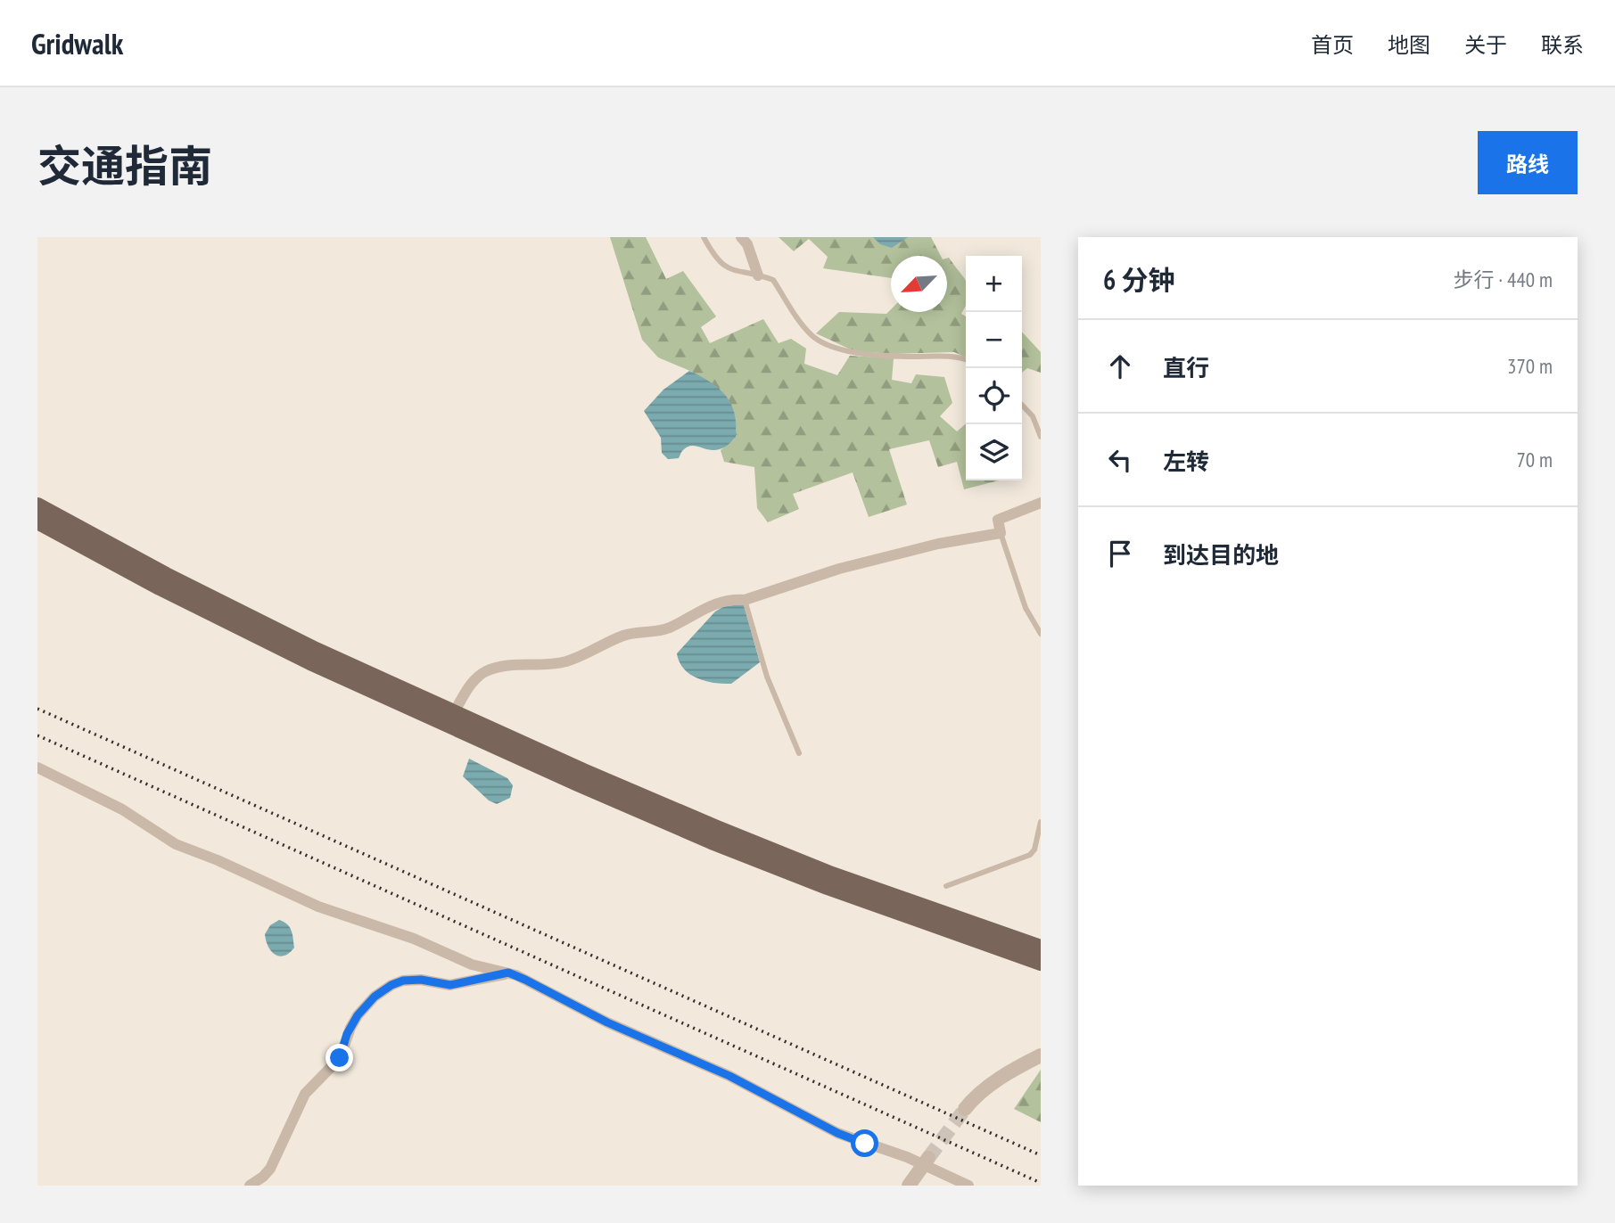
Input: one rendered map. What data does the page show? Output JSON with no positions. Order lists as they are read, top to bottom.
{
  "north": "bottom left",
  "page": {
    "header": "Gridwalk",
    "nav": [
      "首页",
      "地图",
      "关于",
      "联系"
    ],
    "title": "交通指南",
    "buttons": "路线",
    "heading": ["6 分钟", "步行 · 440 m"],
    "map_buttons": ["+", "−"],
    "list": [
      ["直行", "370 m"],
      ["左转", "70 m"],
      "到达目的地"
    ]
  }
}
